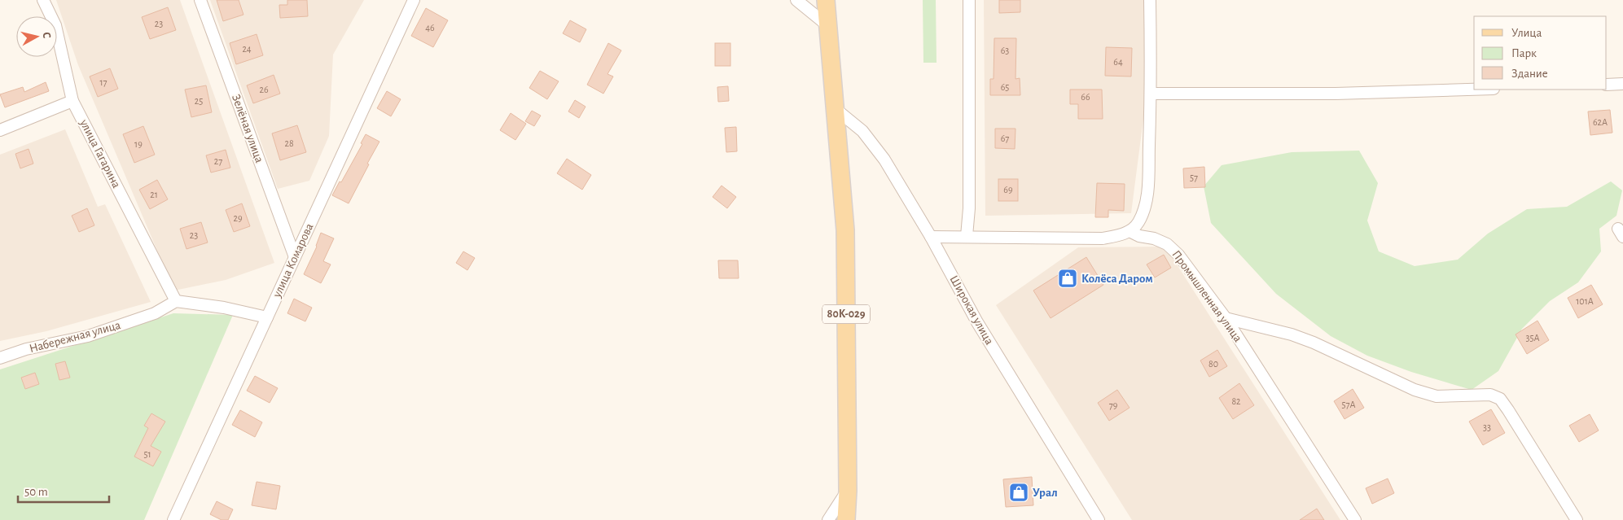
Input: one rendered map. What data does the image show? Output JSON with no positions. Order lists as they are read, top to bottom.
{
  "streets": {
    "main road": ["80К-029"],
    "street": [
      "Зелёная улица",
      "улица Гагарина",
      "улица Комарова",
      "Промышленная улица",
      "Широкая улица",
      "Набережная улица"
    ]
  },
  "crossings": [
    ["Зелёная улица", "улица Комарова"],
    ["улица Гагарина", "Набережная улица"],
    ["Широкая улица", "80К-029"]
  ],
  "places": {
    "shop": ["Колёса Даром", "Урал"]
  },
  "house_numbers": [
    "23",
    "46",
    "24",
    "63",
    "64",
    "17",
    "65",
    "26",
    "66",
    "25",
    "62А",
    "67",
    "28",
    "19",
    "27",
    "57",
    "69",
    "21",
    "29",
    "23",
    "101А",
    "35А",
    "80",
    "82",
    "57А",
    "79",
    "33",
    "51"
  ],
  "legend": ["Улица", "Парк", "Здание"],
  "scale_bar": "50 m",
  "north": "right"
}
